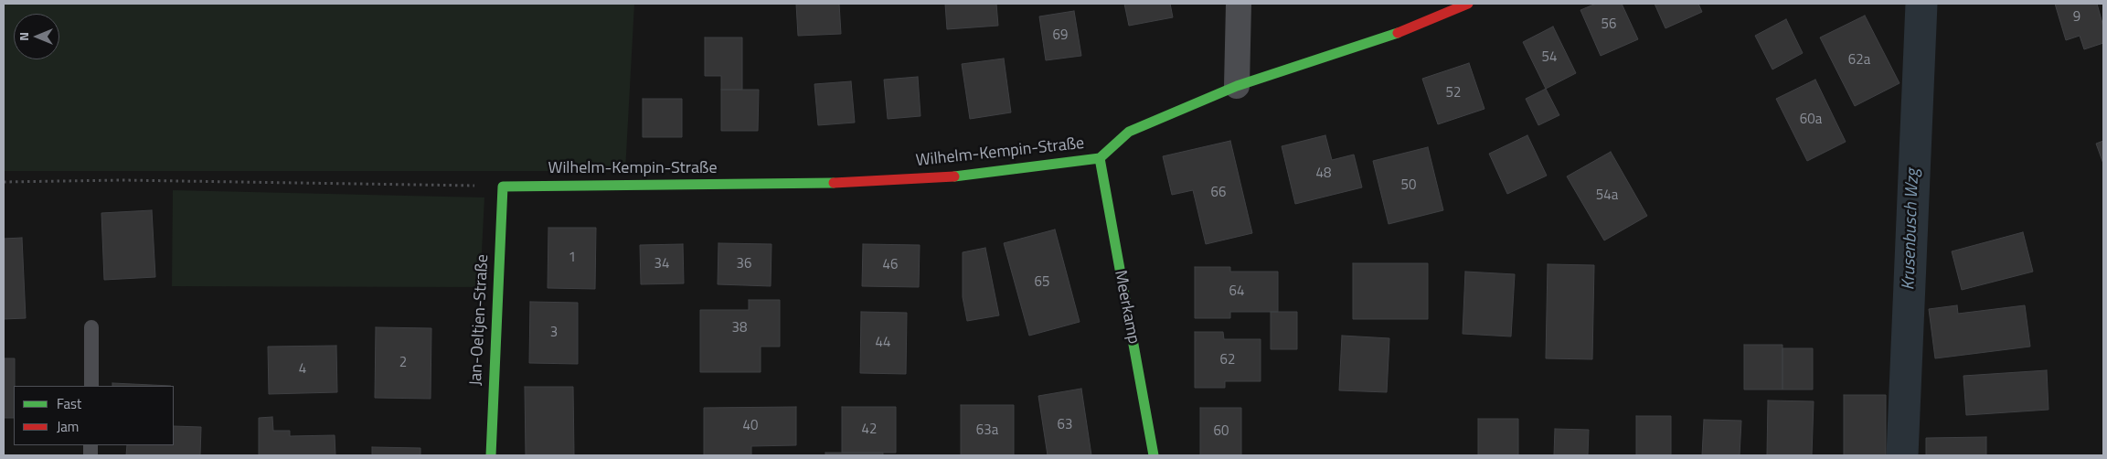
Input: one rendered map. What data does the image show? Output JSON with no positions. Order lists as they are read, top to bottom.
{
  "streets": {
    "street": ["Wilhelm-Kempin-Straße", "Meerkamp", "Jan-Oeltjen-Straße"]
  },
  "crossings": [
    ["Wilhelm-Kempin-Straße", "Meerkamp"],
    ["Wilhelm-Kempin-Straße", "Jan-Oeltjen-Straße"]
  ],
  "water": ["Krusenbusch Wzg"],
  "house_numbers": [
    "9",
    "56",
    "69",
    "54",
    "62a",
    "52",
    "60a",
    "48",
    "50",
    "66",
    "54a",
    "1",
    "34",
    "36",
    "46",
    "65",
    "64",
    "38",
    "3",
    "44",
    "62",
    "2",
    "4",
    "63",
    "40",
    "42",
    "63a",
    "60"
  ],
  "legend": ["Fast", "Jam"],
  "north": "left"
}
